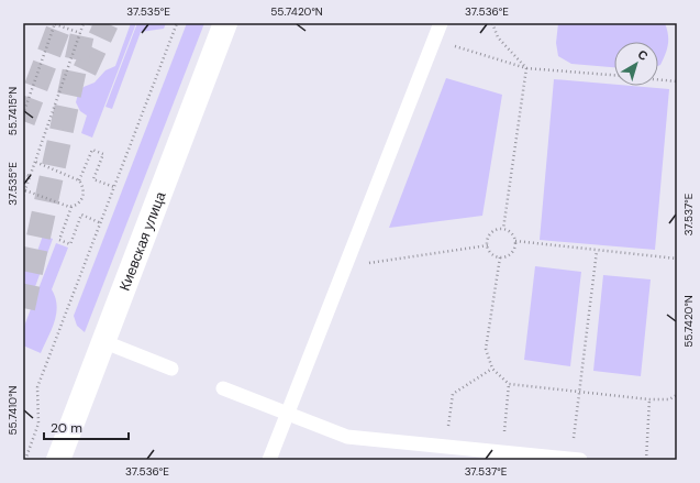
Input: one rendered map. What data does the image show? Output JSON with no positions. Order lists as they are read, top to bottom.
{
  "streets": {
    "street": ["Киевская улица"]
  },
  "scale_bar": "20 m",
  "north": "top right",
  "coordinates": [
    "37.535°E",
    "55.7420°N",
    "37.536°E",
    "55.7415°N",
    "37.537°E",
    "55.7410°N"
  ]
}
